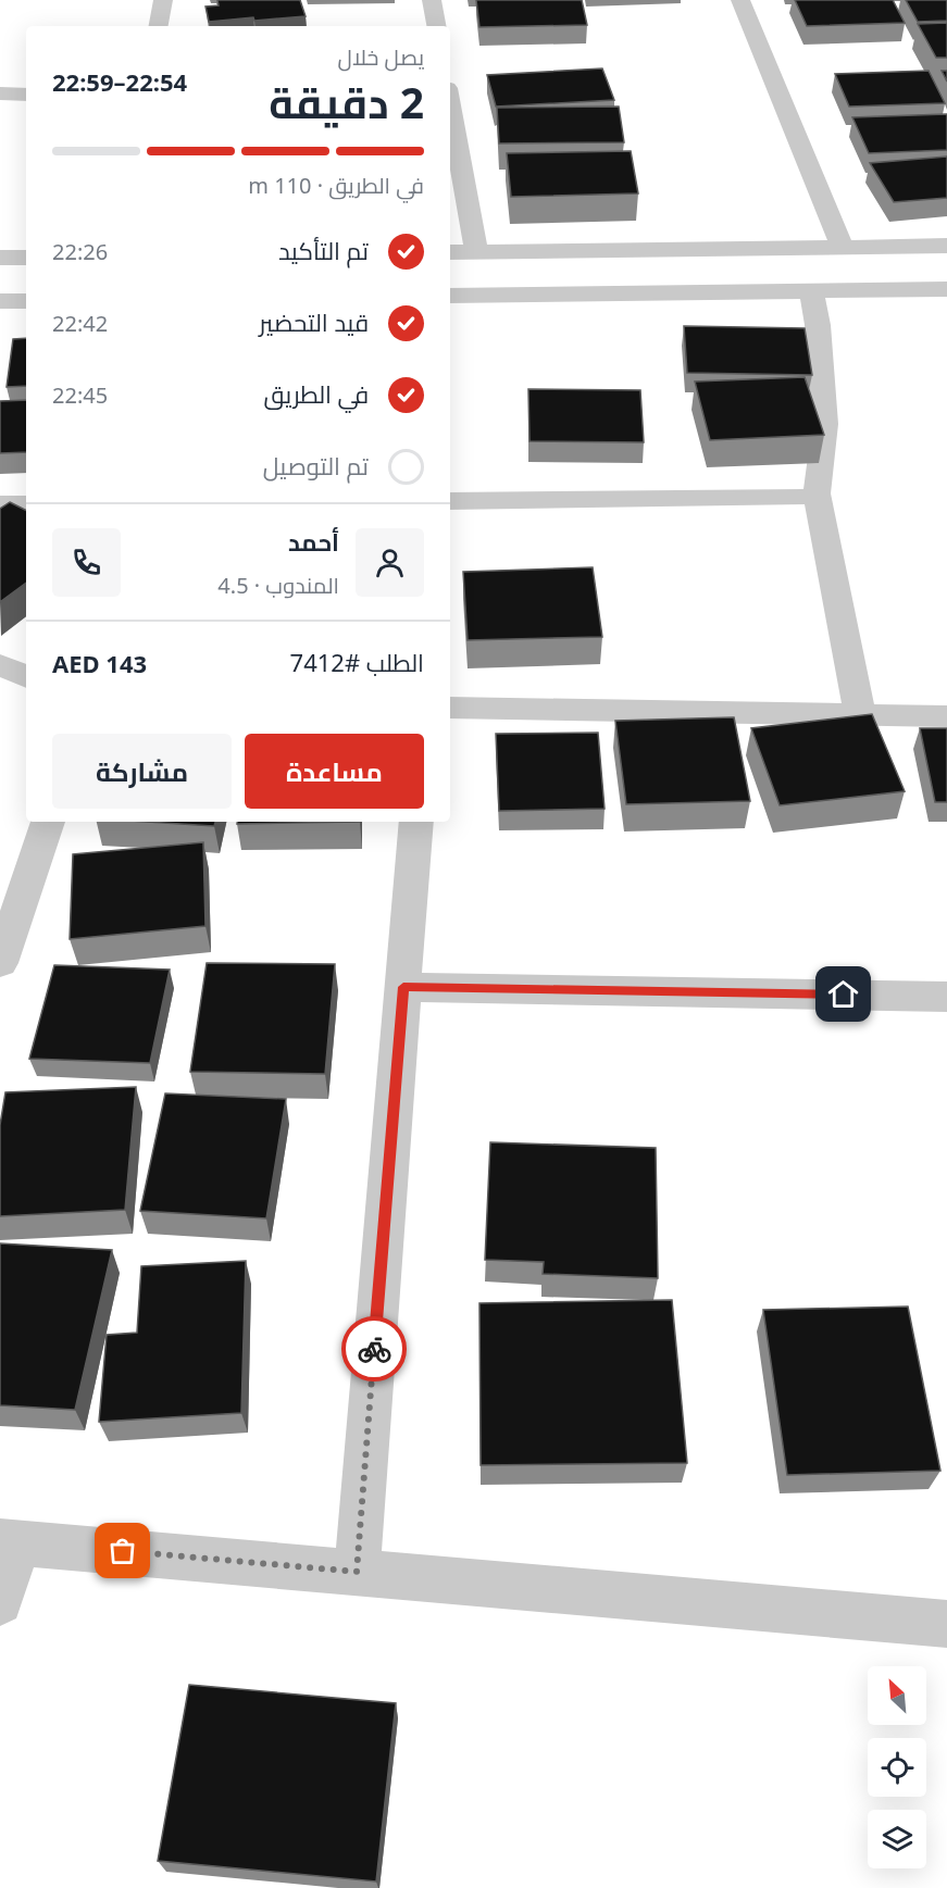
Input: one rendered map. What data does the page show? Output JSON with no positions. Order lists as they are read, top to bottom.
{
  "north": "top left",
  "page": {
    "heading": ["2 دقيقة", "يصل خلال", "22:54–22:59"],
    "panel": [
      "أحمد",
      "المندوب · 4.5",
      "الطلب #7412",
      "AED 143"
    ],
    "bar": "في الطريق · 110 m",
    "list": [
      ["تم التأكيد", "22:26"],
      ["قيد التحضير", "22:42"],
      ["في الطريق", "22:45"],
      "تم التوصيل"
    ],
    "buttons": ["مساعدة", "مشاركة"]
  }
}
